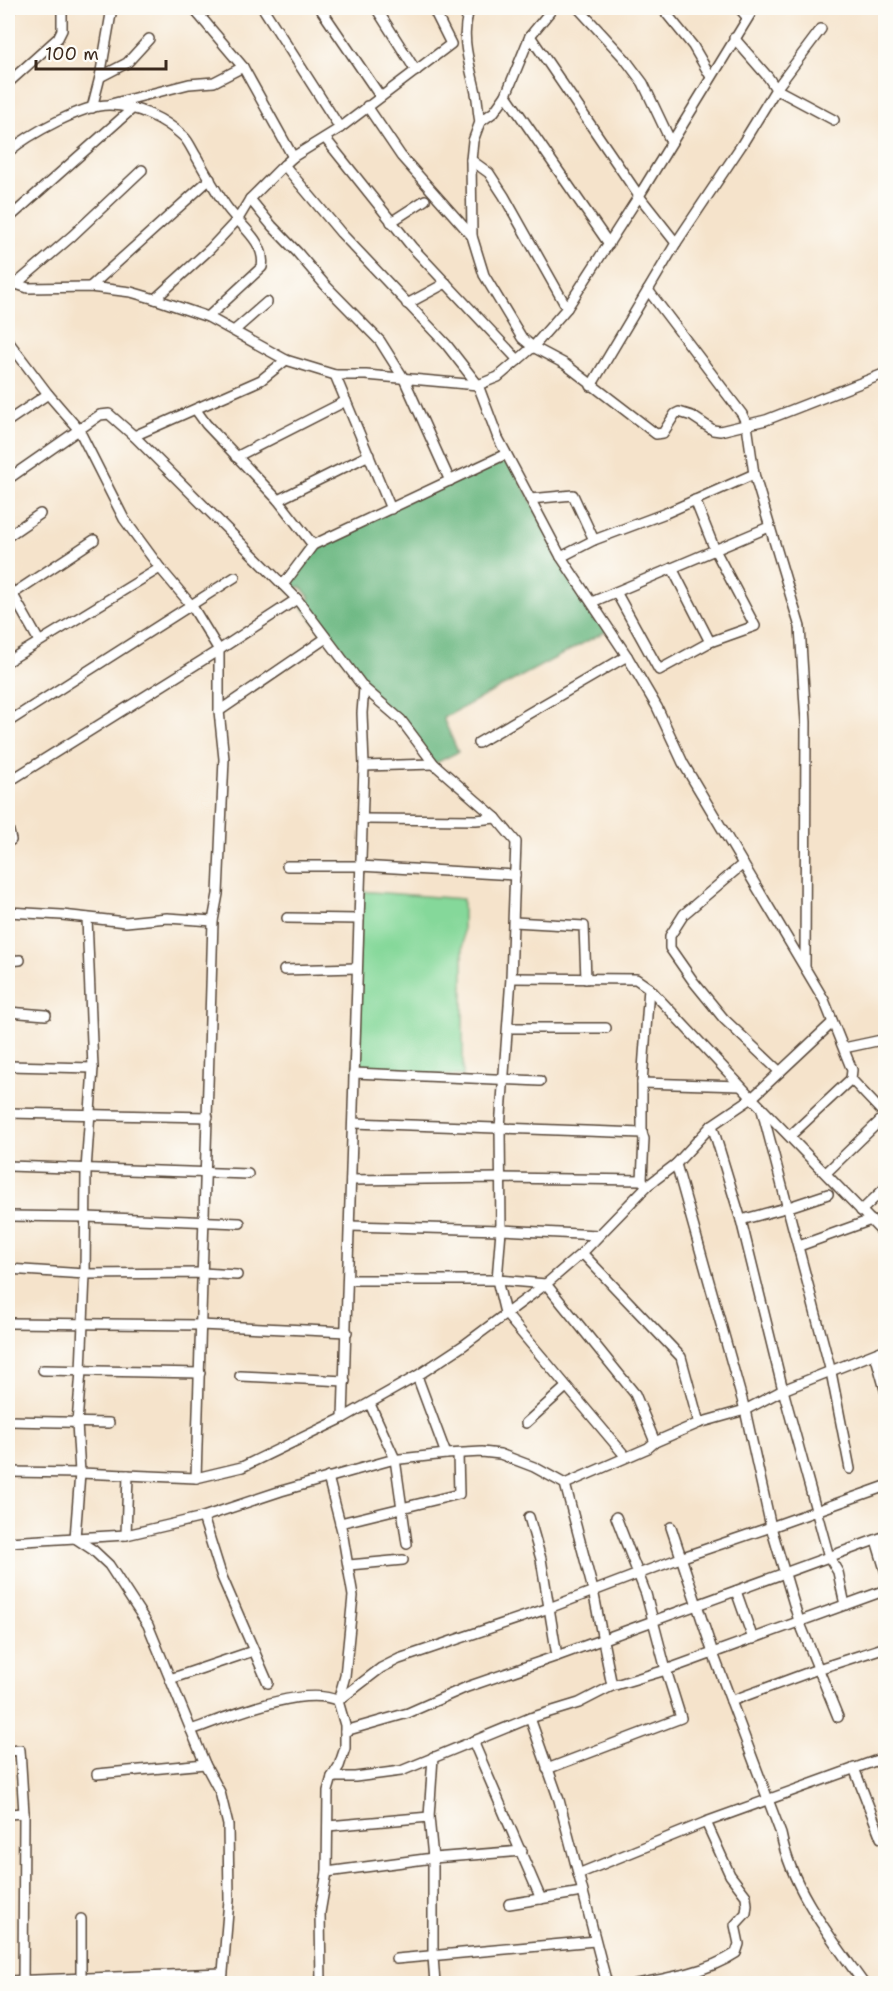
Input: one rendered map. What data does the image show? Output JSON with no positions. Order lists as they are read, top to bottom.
{
  "scale_bar": "100 m"
}
